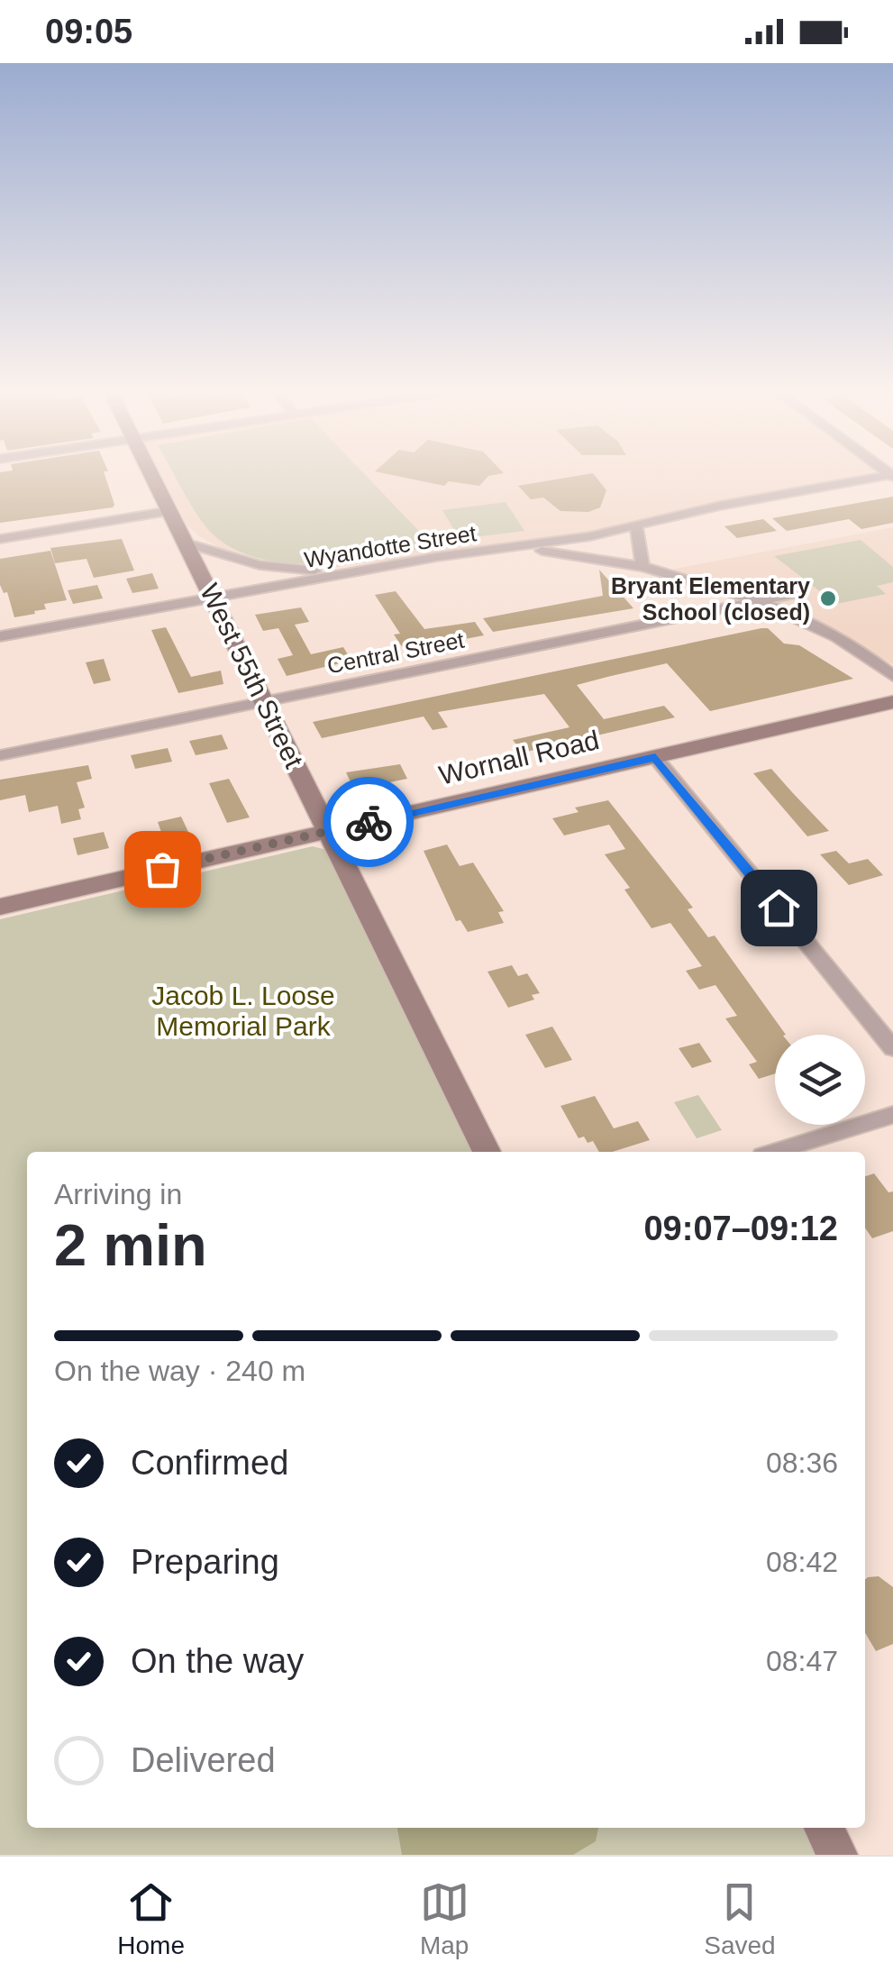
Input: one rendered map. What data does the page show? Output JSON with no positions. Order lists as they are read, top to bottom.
{
  "streets": {
    "main road": ["West 55th Street", "Wornall Road"],
    "street": ["Wyandotte Street", "Central Street"]
  },
  "crossings": [
    ["Wyandotte Street", "West 55th Street"],
    ["Central Street", "West 55th Street"],
    ["West 55th Street", "Wornall Road"]
  ],
  "parks": ["Jacob L. Loose Memorial Park"],
  "places": ["Bryant Elementary School (closed)"],
  "page": {
    "status": "09:05",
    "heading": ["2 min", "Arriving in", "09:07–09:12"],
    "bar": "On the way · 240 m",
    "list": [
      ["Confirmed", "08:36"],
      ["Preparing", "08:42"],
      ["On the way", "08:47"],
      "Delivered"
    ],
    "tabs": ["Home", "Map", "Saved"]
  }
}
